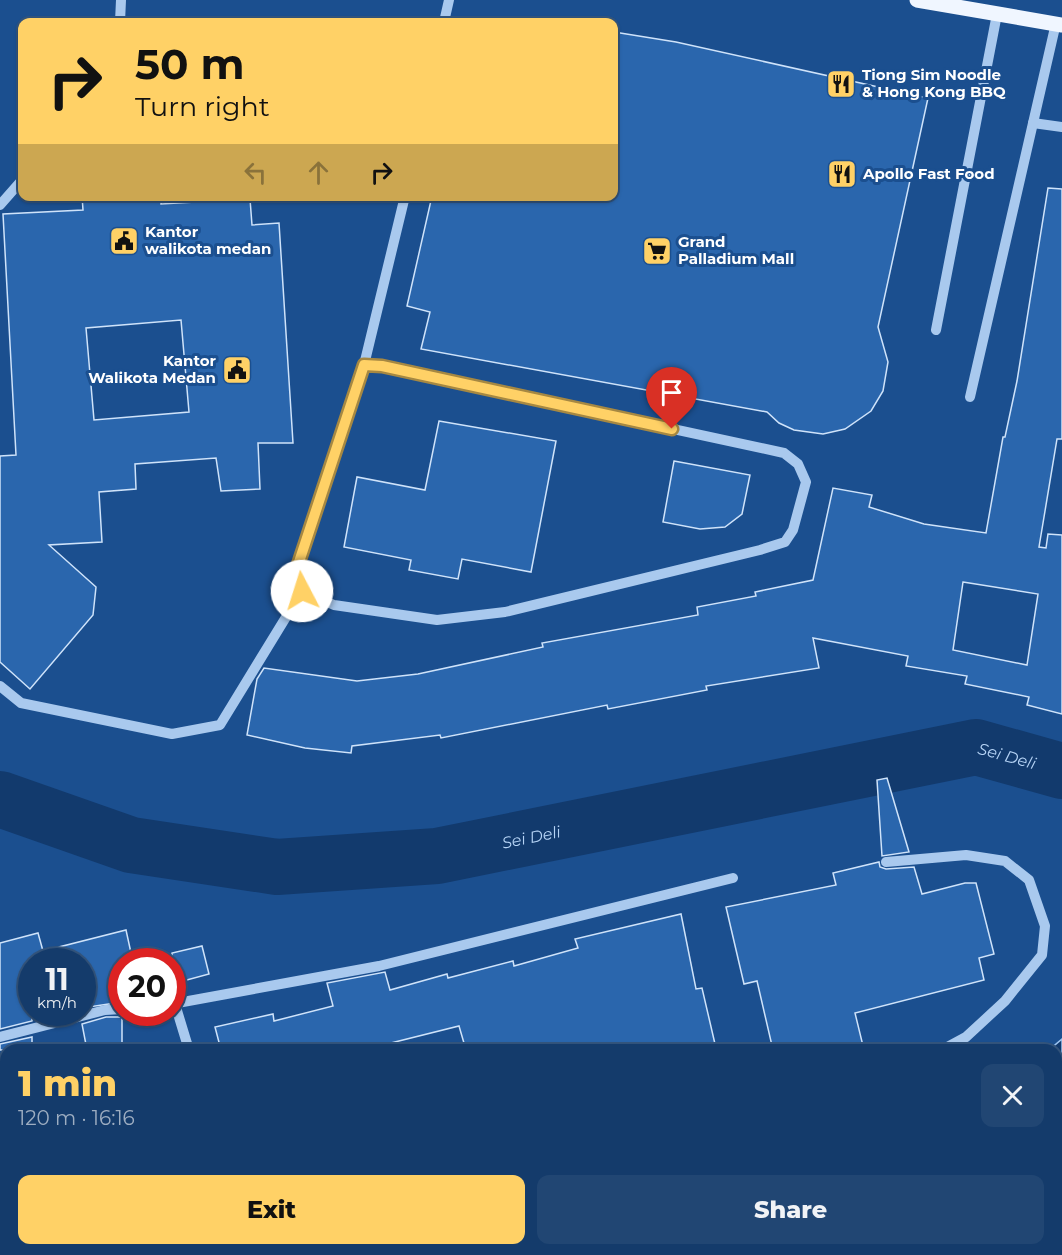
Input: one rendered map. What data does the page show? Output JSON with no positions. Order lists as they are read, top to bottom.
{
  "water": ["Sei Deli"],
  "places": {
    "restaurant": ["Tiong Sim Noodle & Hong Kong BBQ", "Apollo Fast Food"],
    "public building": ["Kantor walikota medan", "Kantor Walikota Medan"],
    "supermarket": ["Grand Palladium Mall"]
  },
  "page": {
    "turn": ["50 m", "Turn right"],
    "speed": "11 km/h",
    "limit": "20",
    "heading": ["1 min", "120 m · 16:16"],
    "buttons": ["Exit", "Share"]
  }
}
